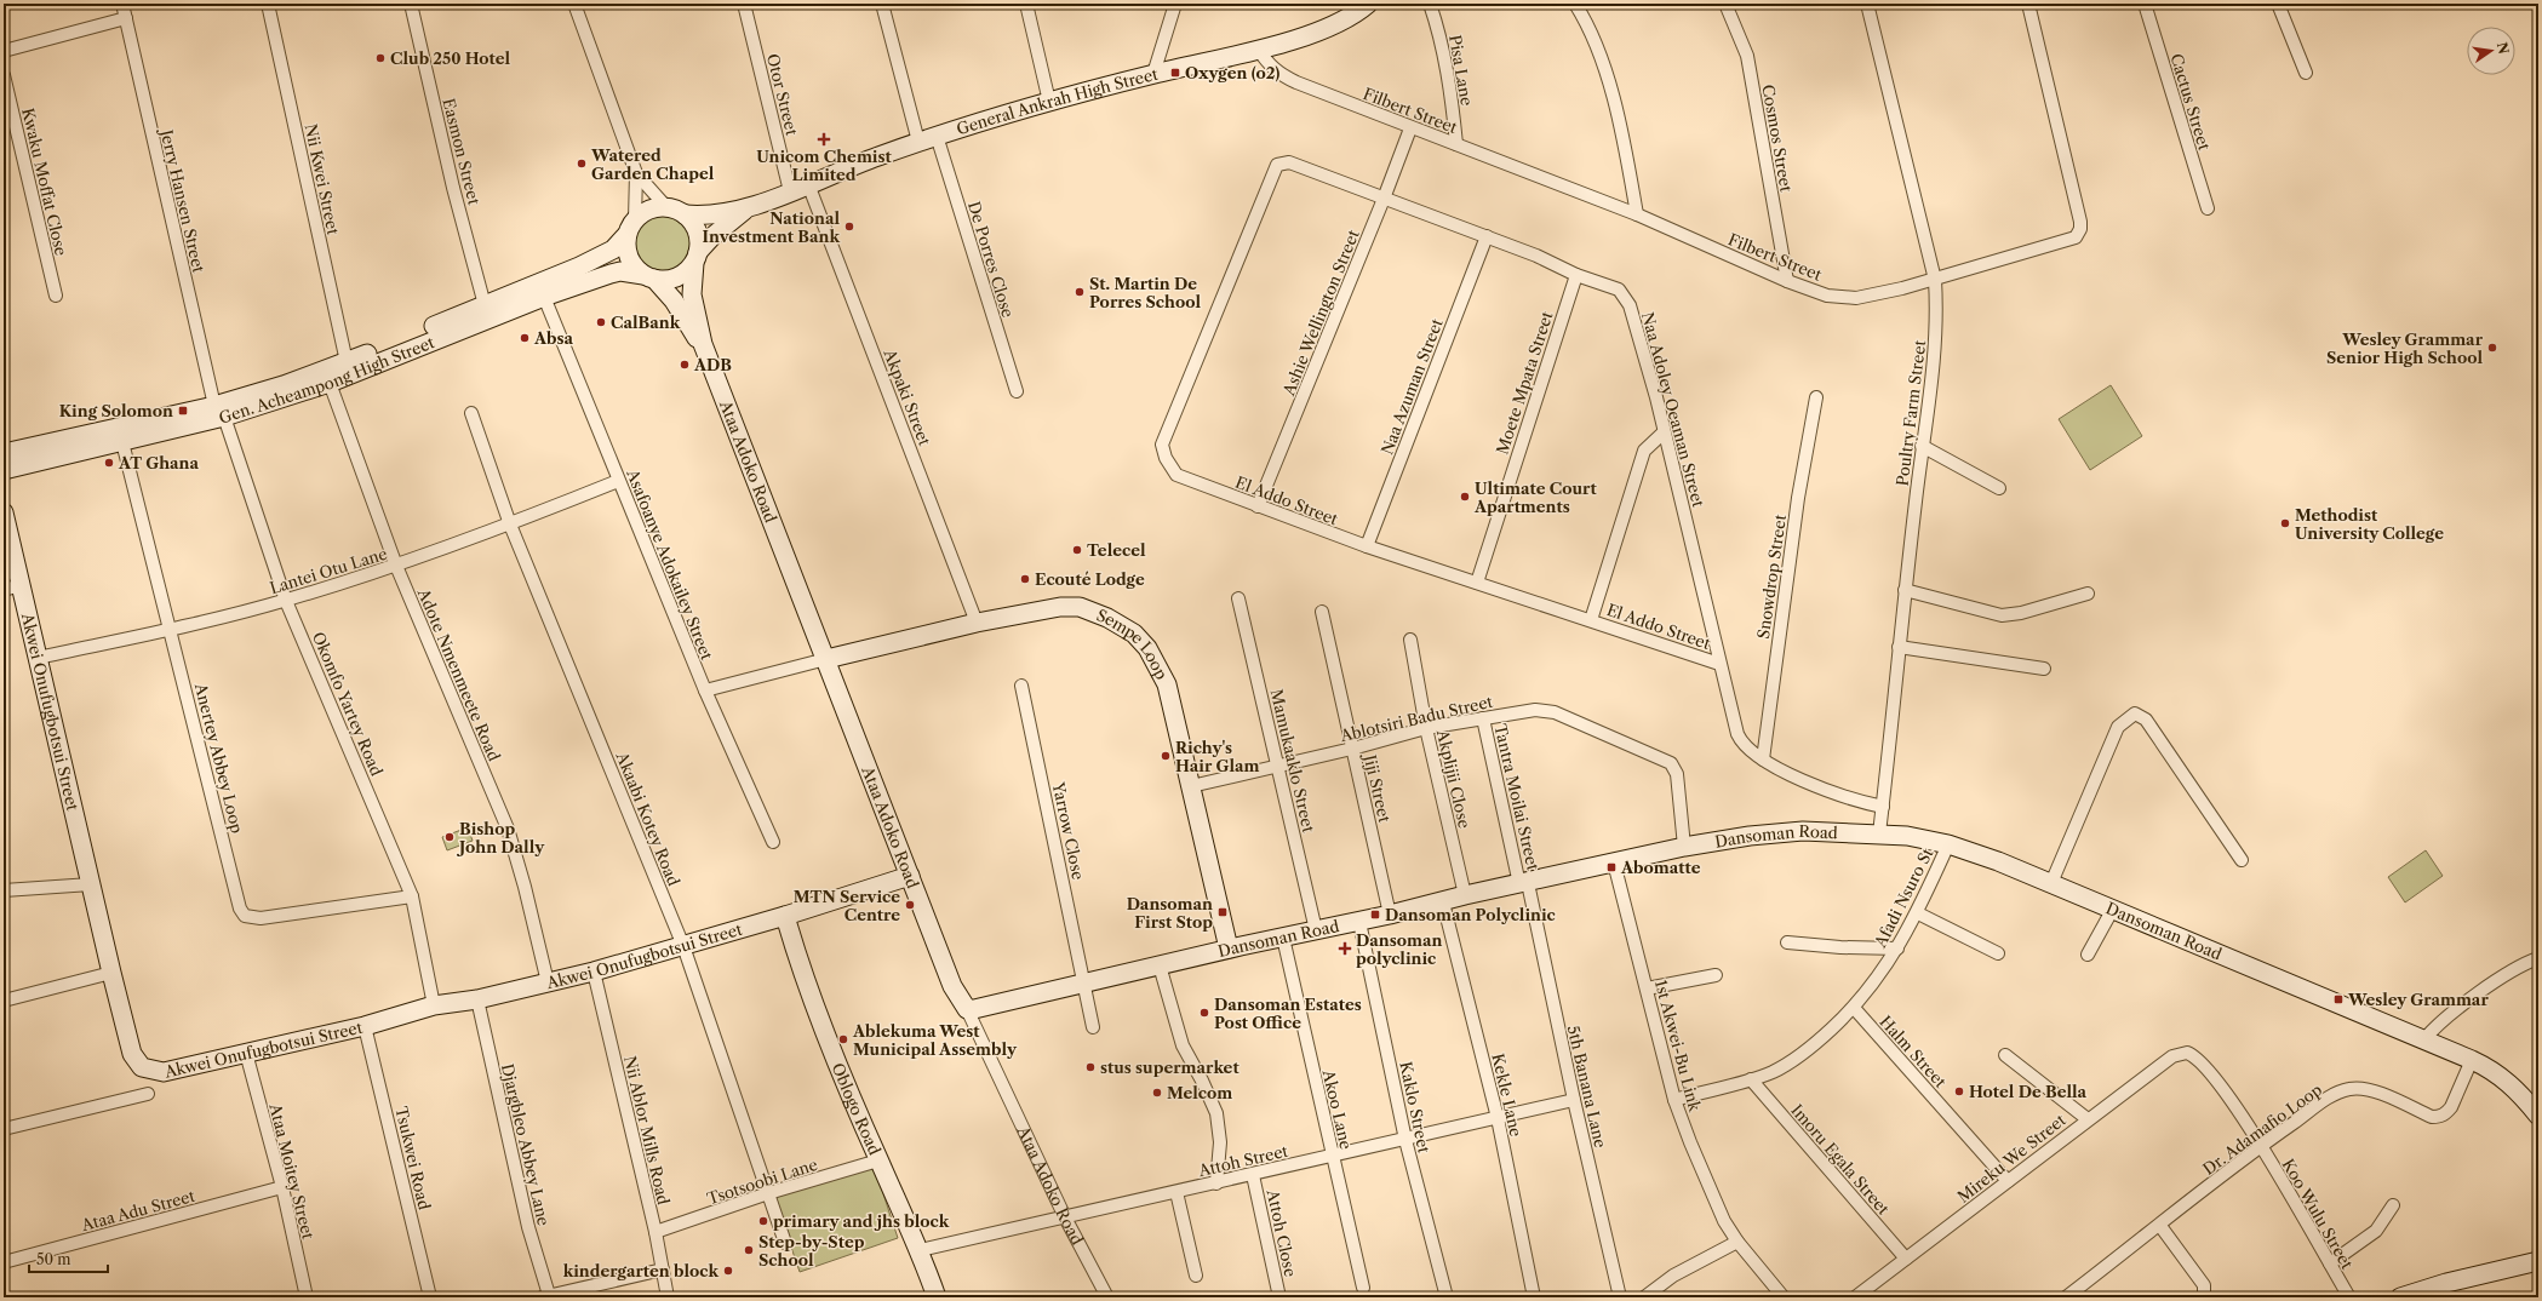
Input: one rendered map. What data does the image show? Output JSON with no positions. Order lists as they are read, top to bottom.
{
  "streets": {
    "main road": [
      "General Ankrah High Street",
      "Gen. Acheampong High Street",
      "Ataa Adoko Road",
      "Sempe Loop",
      "Akwei Onufugbotsui Street",
      "Dansoman Road",
      "Oblogo Road"
    ],
    "street": [
      "Pisa Lane",
      "Otor Street",
      "Cactus Street",
      "Filbert Street",
      "Cosmos Street",
      "Easmon Street",
      "Nii Kwei Street",
      "Kwaku Moffat Close",
      "Jerry Hansen Street",
      "De Porres Close",
      "Ashie Wellington Street",
      "Moete Mpata Street",
      "Naa Azuman Street",
      "Akpaki Street",
      "Naa Adoley Oeaman Street",
      "Poultry Farm Street",
      "El Addo Street",
      "Asafoanye Adokailey Street",
      "Lantei Otu Lane",
      "Snowdrop Street",
      "Adote Nmenmeete Road",
      "Okomfo Yartey Road",
      "Ablotsiri Badu Street",
      "Anertey Abbey Loop",
      "Mamukaaklo Street",
      "Akplijii Close",
      "Jiji Street",
      "Tantra Moilai Street",
      "Akaabi Kotey Road",
      "Yarrow Close",
      "Afadi Nsuro St",
      "1st Akwei-Bu Link",
      "Halm Street",
      "5th Banana Lane",
      "Kekle Lane",
      "Kaklo Street",
      "Akoo Lane",
      "Dr. Adamafio Loop",
      "Nii Ablor Mills Road",
      "Djargbleo Abbey Lane",
      "Tsukwei Road",
      "Mireku We Street",
      "Imoru Egala Street",
      "Attoh Street",
      "Ataa Moitey Street",
      "Tsotsoobi Lane",
      "Ataa Adu Street",
      "Koo Wulu Street",
      "Attoh Close"
    ]
  },
  "crossings": [
    ["Pisa Lane", "Filbert Street"],
    ["Otor Street", "General Ankrah High Street"],
    ["General Ankrah High Street", "Filbert Street"],
    ["General Ankrah High Street", "De Porres Close"],
    ["General Ankrah High Street", "Gen. Acheampong High Street"],
    ["General Ankrah High Street", "Akpaki Street"],
    ["General Ankrah High Street", "Ataa Adoko Road"],
    ["Filbert Street", "Cosmos Street"],
    ["Filbert Street", "Ashie Wellington Street"],
    ["Filbert Street", "Poultry Farm Street"],
    ["Easmon Street", "Gen. Acheampong High Street"],
    ["Nii Kwei Street", "Gen. Acheampong High Street"],
    ["Jerry Hansen Street", "Gen. Acheampong High Street"],
    ["Jerry Hansen Street", "Okomfo Yartey Road"],
    ["Ashie Wellington Street", "Naa Adoley Oeaman Street"],
    ["Ashie Wellington Street", "El Addo Street"],
    ["Gen. Acheampong High Street", "Ataa Adoko Road"],
    ["Gen. Acheampong High Street", "Asafoanye Adokailey Street"],
    ["Gen. Acheampong High Street", "Adote Nmenmeete Road"],
    ["Gen. Acheampong High Street", "Okomfo Yartey Road"],
    ["Gen. Acheampong High Street", "Anertey Abbey Loop"],
    ["Moete Mpata Street", "Naa Adoley Oeaman Street"],
    ["Moete Mpata Street", "El Addo Street"],
    ["Naa Azuman Street", "Naa Adoley Oeaman Street"],
    ["Naa Azuman Street", "El Addo Street"],
    ["Akpaki Street", "Sempe Loop"],
    ["Naa Adoley Oeaman Street", "Poultry Farm Street"],
    ["Naa Adoley Oeaman Street", "El Addo Street"],
    ["Naa Adoley Oeaman Street", "Snowdrop Street"],
    ["Poultry Farm Street", "Dansoman Road"],
    ["Ataa Adoko Road", "Sempe Loop"],
    ["Ataa Adoko Road", "Akwei Onufugbotsui Street"],
    ["Ataa Adoko Road", "Dansoman Road"],
    ["Ataa Adoko Road", "Attoh Street"],
    ["Asafoanye Adokailey Street", "Lantei Otu Lane"],
    ["Lantei Otu Lane", "Adote Nmenmeete Road"],
    ["Lantei Otu Lane", "Okomfo Yartey Road"],
    ["Lantei Otu Lane", "Akwei Onufugbotsui Street"],
    ["Lantei Otu Lane", "Anertey Abbey Loop"],
    ["Lantei Otu Lane", "Akaabi Kotey Road"],
    ["Sempe Loop", "Ablotsiri Badu Street"],
    ["Sempe Loop", "Dansoman Road"],
    ["Adote Nmenmeete Road", "Akwei Onufugbotsui Street"],
    ["Okomfo Yartey Road", "Akwei Onufugbotsui Street"],
    ["Okomfo Yartey Road", "Anertey Abbey Loop"],
    ["Akwei Onufugbotsui Street", "Akaabi Kotey Road"],
    ["Akwei Onufugbotsui Street", "Oblogo Road"],
    ["Akwei Onufugbotsui Street", "Nii Ablor Mills Road"],
    ["Akwei Onufugbotsui Street", "Djargbleo Abbey Lane"],
    ["Akwei Onufugbotsui Street", "Tsukwei Road"],
    ["Akwei Onufugbotsui Street", "Ataa Moitey Street"],
    ["Ablotsiri Badu Street", "Mamukaaklo Street"],
    ["Ablotsiri Badu Street", "Akplijii Close"],
    ["Ablotsiri Badu Street", "Jiji Street"],
    ["Ablotsiri Badu Street", "Tantra Moilai Street"],
    ["Ablotsiri Badu Street", "Dansoman Road"],
    ["Mamukaaklo Street", "Dansoman Road"],
    ["Akplijii Close", "Dansoman Road"],
    ["Jiji Street", "Dansoman Road"],
    ["Tantra Moilai Street", "Dansoman Road"],
    ["Tantra Moilai Street", "5th Banana Lane"],
    ["Akaabi Kotey Road", "Tsotsoobi Lane"],
    ["Yarrow Close", "Dansoman Road"],
    ["Dansoman Road", "Afadi Nsuro St"],
    ["Dansoman Road", "1st Akwei-Bu Link"],
    ["Dansoman Road", "5th Banana Lane"],
    ["Dansoman Road", "Kekle Lane"],
    ["Dansoman Road", "Kaklo Street"],
    ["Dansoman Road", "Akoo Lane"],
    ["Dansoman Road", "Dr. Adamafio Loop"],
    ["Afadi Nsuro St", "1st Akwei-Bu Link"],
    ["Afadi Nsuro St", "Halm Street"],
    ["Afadi Nsuro St", "Imoru Egala Street"],
    ["Halm Street", "Mireku We Street"],
    ["5th Banana Lane", "Attoh Street"],
    ["Kekle Lane", "Attoh Street"],
    ["Kaklo Street", "Attoh Street"],
    ["Oblogo Road", "Attoh Street"],
    ["Oblogo Road", "Tsotsoobi Lane"],
    ["Akoo Lane", "Attoh Street"],
    ["Dr. Adamafio Loop", "Mireku We Street"],
    ["Dr. Adamafio Loop", "Koo Wulu Street"],
    ["Nii Ablor Mills Road", "Tsotsoobi Lane"],
    ["Mireku We Street", "Imoru Egala Street"],
    ["Mireku We Street", "Koo Wulu Street"],
    ["Attoh Street", "Attoh Close"],
    ["Ataa Moitey Street", "Ataa Adu Street"]
  ],
  "places": {
    "other": [
      "Club 250 Hotel",
      "Watered Garden Chapel",
      "National Investment Bank",
      "St. Martin De Porres School",
      "CalBank",
      "Absa",
      "Wesley Grammar Senior High School",
      "ADB",
      "AT Ghana",
      "Ultimate Court Apartments",
      "Methodist University College",
      "Telecel",
      "Ecouté Lodge",
      "Richy's Hair Glam",
      "Bishop John Dally",
      "MTN Service Centre",
      "Dansoman Estates Post Office",
      "Ablekuma West Municipal Assembly",
      "stus supermarket",
      "Hotel De Bella",
      "Melcom",
      "primary and jhs block",
      "Step-by-Step School",
      "kindergarten block"
    ],
    "transit": [
      "Oxygen (o2)",
      "King Solomon",
      "Abomatte",
      "Dansoman First Stop",
      "Dansoman Polyclinic",
      "Wesley Grammar"
    ],
    "health": ["Unicom Chemist Limited", "Dansoman polyclinic"]
  },
  "scale_bar": "50 m",
  "north": "right"
}
